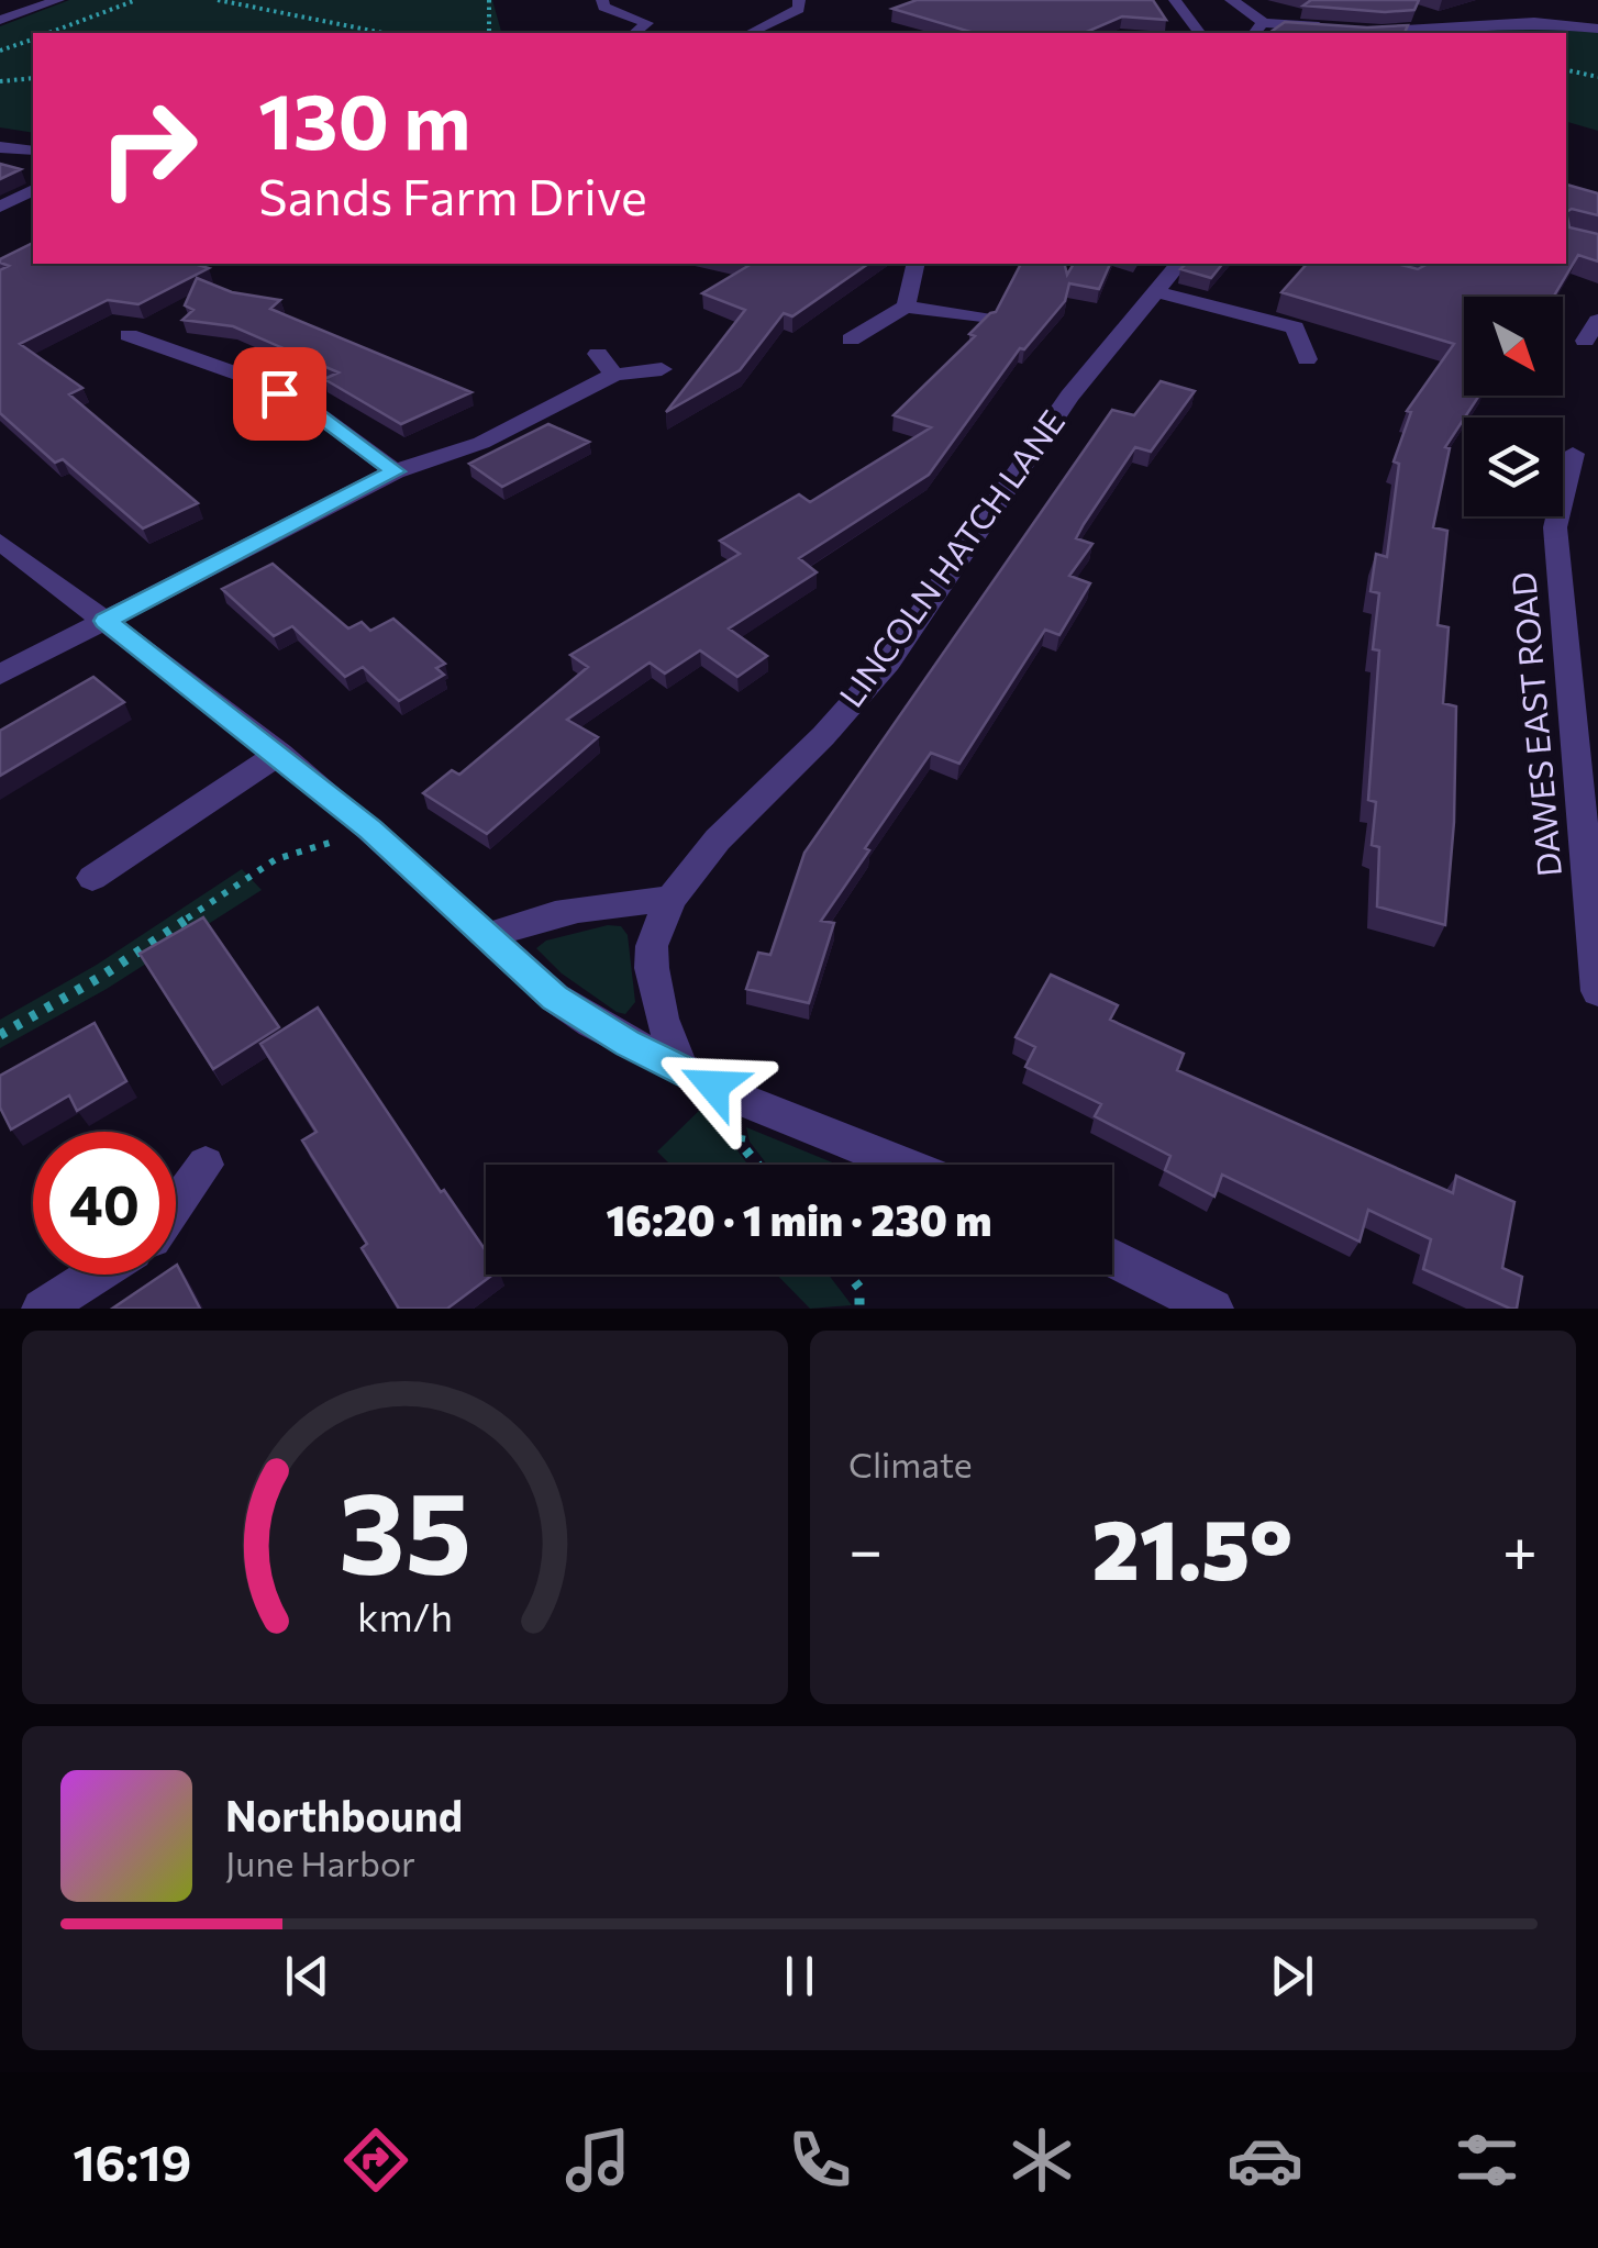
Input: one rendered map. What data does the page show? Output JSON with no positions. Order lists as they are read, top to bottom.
{
  "streets": {
    "street": ["LINCOLN HATCH LANE", "DAWES EAST ROAD"]
  },
  "north": "bottom right",
  "page": {
    "turn": ["130 m", "Sands Farm Drive"],
    "limit": "40",
    "trip": "16:20 · 1 min · 230 m",
    "tile": "Climate",
    "heat": ["−", "21.5°", "+"],
    "song": ["Northbound", "June Harbor"],
    "tabs": "16:19",
    "gauge": ["35", "km/h"]
  }
}
